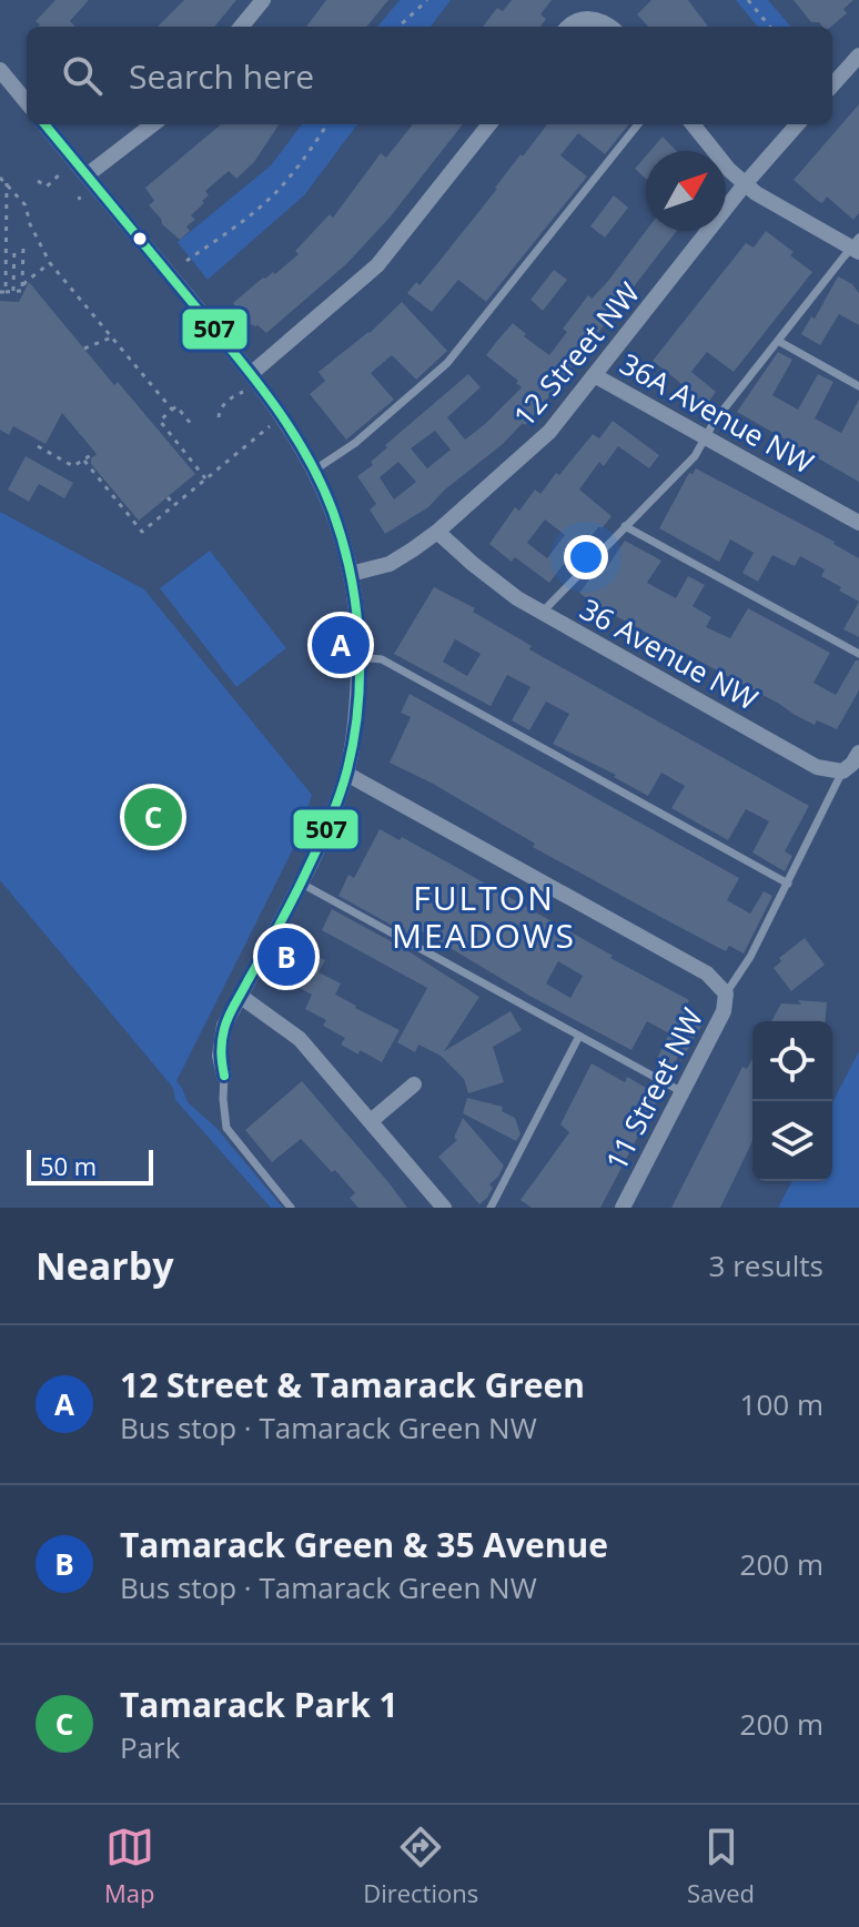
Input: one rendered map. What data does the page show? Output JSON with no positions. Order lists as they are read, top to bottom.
{
  "streets": {
    "street": [
      "12 Street NW",
      "36A Avenue NW",
      "36 Avenue NW",
      "11 Street NW"
    ]
  },
  "crossings": [
    ["12 Street NW", "36A Avenue NW"],
    ["12 Street NW", "36 Avenue NW"]
  ],
  "districts": ["FULTON MEADOWS"],
  "lines": ["transit line 507"],
  "scale_bar": "50 m",
  "north": "top right",
  "page": {
    "search": "Search here",
    "pins": ["A", "C", "B"],
    "scale": "50 m",
    "heading": ["Nearby", "3 results"],
    "list": [
      {
        "mark": "A",
        "name": "12 Street & Tamarack Green",
        "note": "Bus stop · Tamarack Green NW",
        "value": "100 m"
      },
      {
        "mark": "B",
        "name": "Tamarack Green & 35 Avenue",
        "note": "Bus stop · Tamarack Green NW",
        "value": "200 m"
      },
      {
        "mark": "C",
        "name": "Tamarack Park 1",
        "note": "Park",
        "value": "200 m"
      }
    ],
    "nav": ["Map", "Directions", "Saved"]
  }
}
